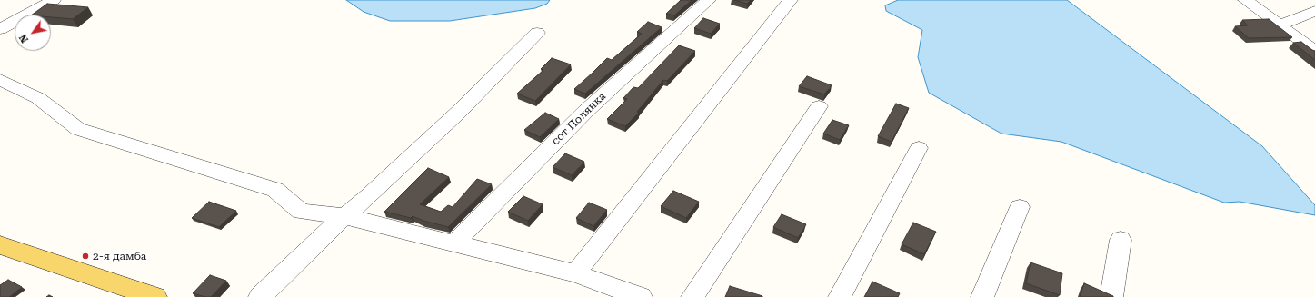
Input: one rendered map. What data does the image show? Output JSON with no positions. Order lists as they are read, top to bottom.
{
  "streets": {
    "street": ["сот Полянка"]
  },
  "places": ["2-я дамба"],
  "north": "bottom left"
}
